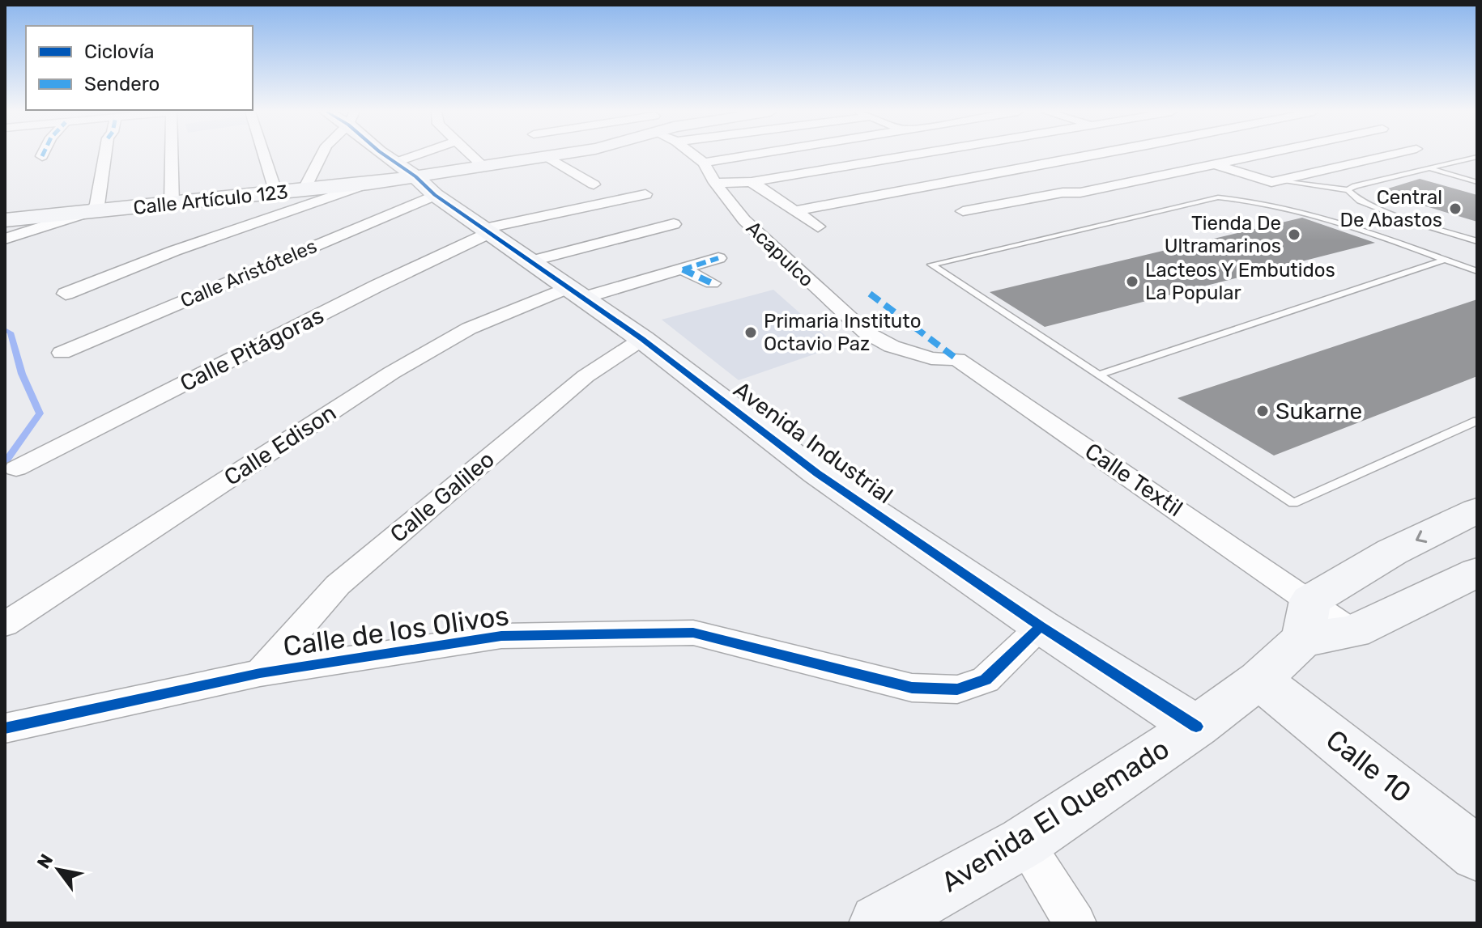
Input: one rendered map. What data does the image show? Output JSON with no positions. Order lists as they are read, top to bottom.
{
  "streets": {
    "street": [
      "Calle Artículo 123",
      "Acapulco",
      "Calle Aristóteles",
      "Calle Pitágoras",
      "Avenida Industrial",
      "Calle Edison",
      "Calle Textil",
      "Calle Galileo",
      "Calle de los Olivos",
      "Calle 10",
      "Avenida El Quemado"
    ]
  },
  "crossings": [
    ["Calle Artículo 123", "Calle Aristóteles"],
    ["Calle Artículo 123", "Avenida Industrial"],
    ["Acapulco", "Calle Textil"],
    ["Calle Aristóteles", "Avenida Industrial"],
    ["Calle Pitágoras", "Avenida Industrial"],
    ["Avenida Industrial", "Calle Edison"],
    ["Avenida Industrial", "Calle Galileo"],
    ["Avenida Industrial", "Calle de los Olivos"],
    ["Avenida Industrial", "Avenida El Quemado"],
    ["Calle Textil", "Avenida El Quemado"],
    ["Calle Galileo", "Calle de los Olivos"],
    ["Calle 10", "Avenida El Quemado"]
  ],
  "places": [
    "Central De Abastos",
    "Tienda De Ultramarinos",
    "Lacteos Y Embutidos La Popular",
    "Primaria Instituto Octavio Paz",
    "Sukarne"
  ],
  "legend": ["Ciclovía", "Sendero"],
  "north": "top left"
}
